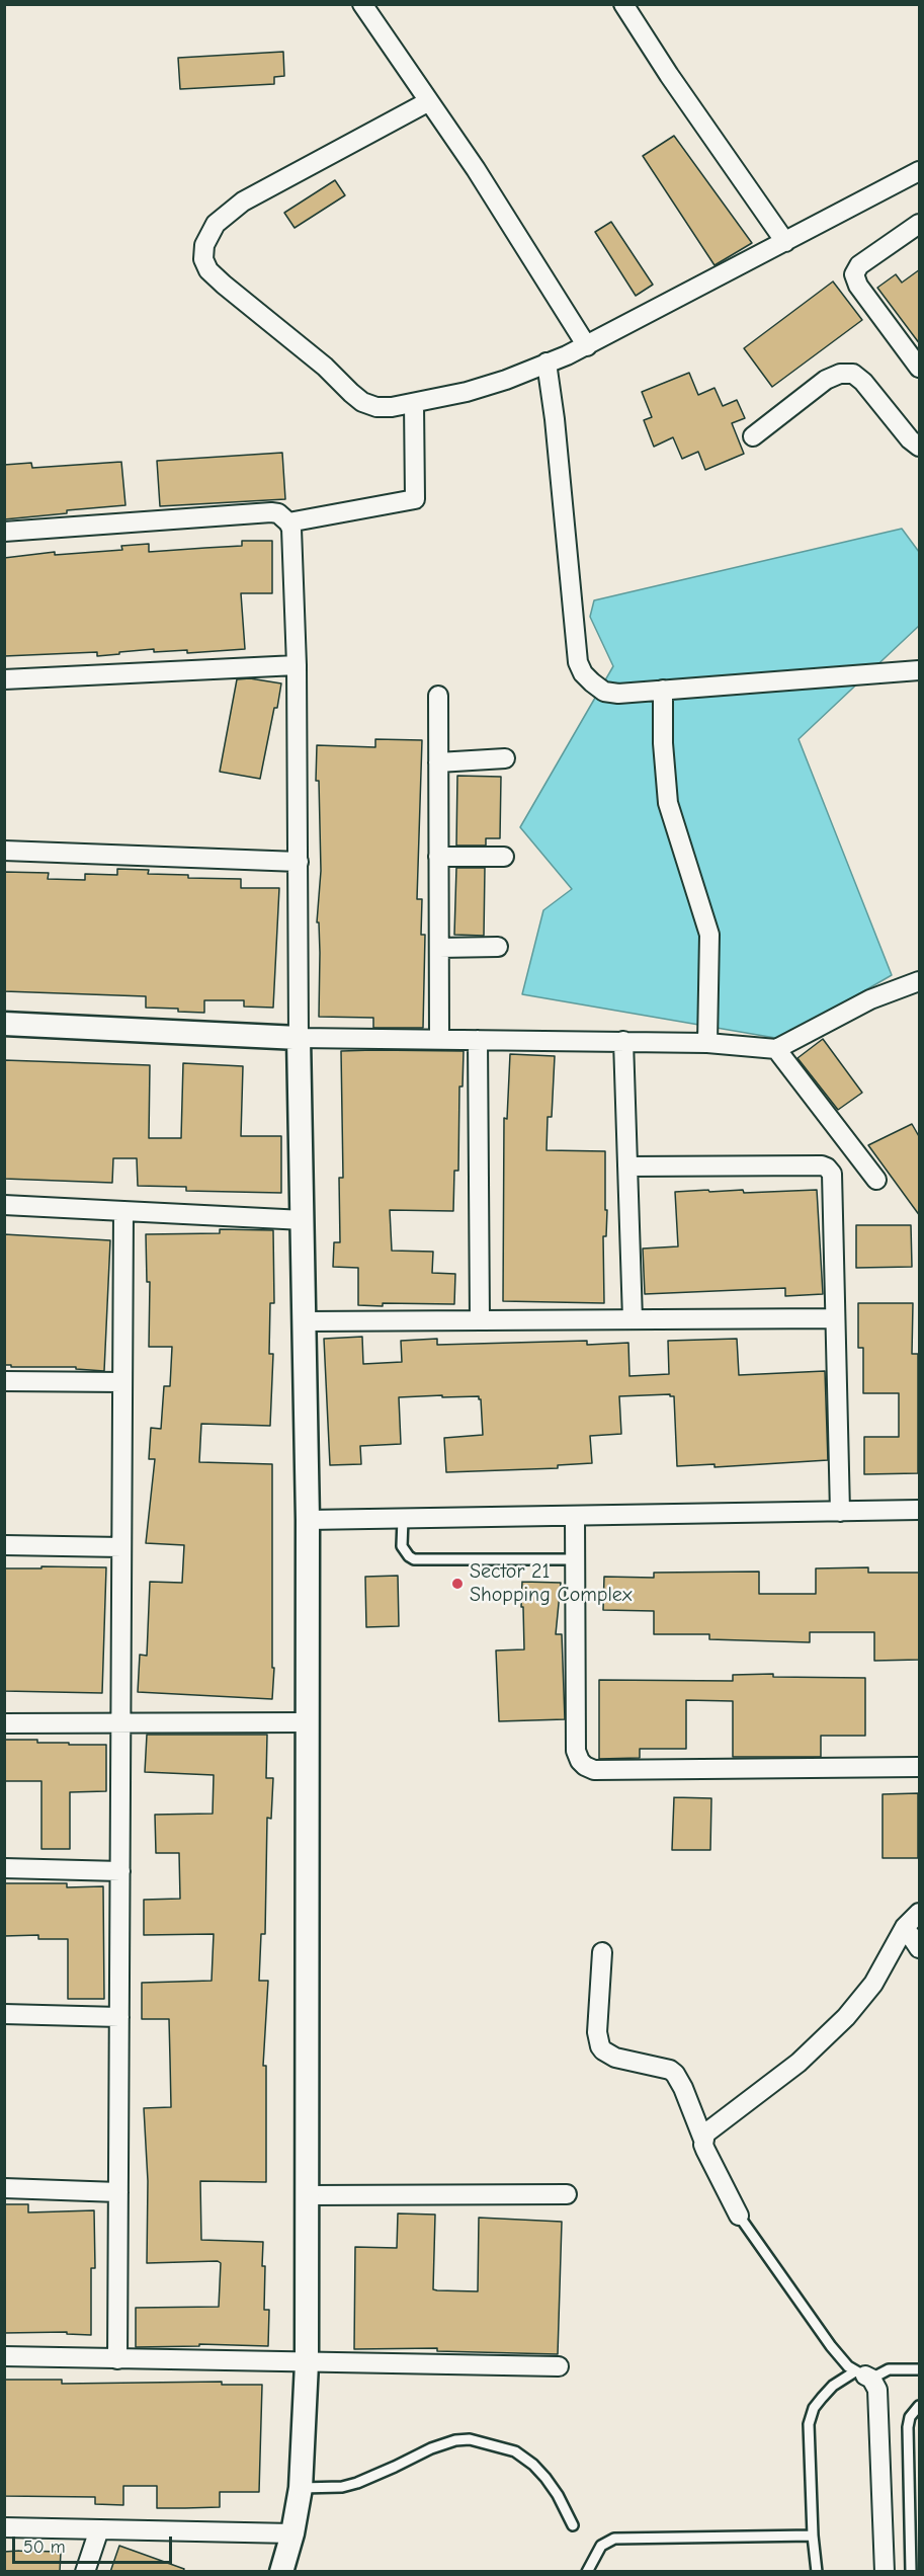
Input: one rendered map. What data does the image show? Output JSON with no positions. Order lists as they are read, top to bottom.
{
  "places": ["Sector 21 Shopping Complex"],
  "scale_bar": "50 m"
}
